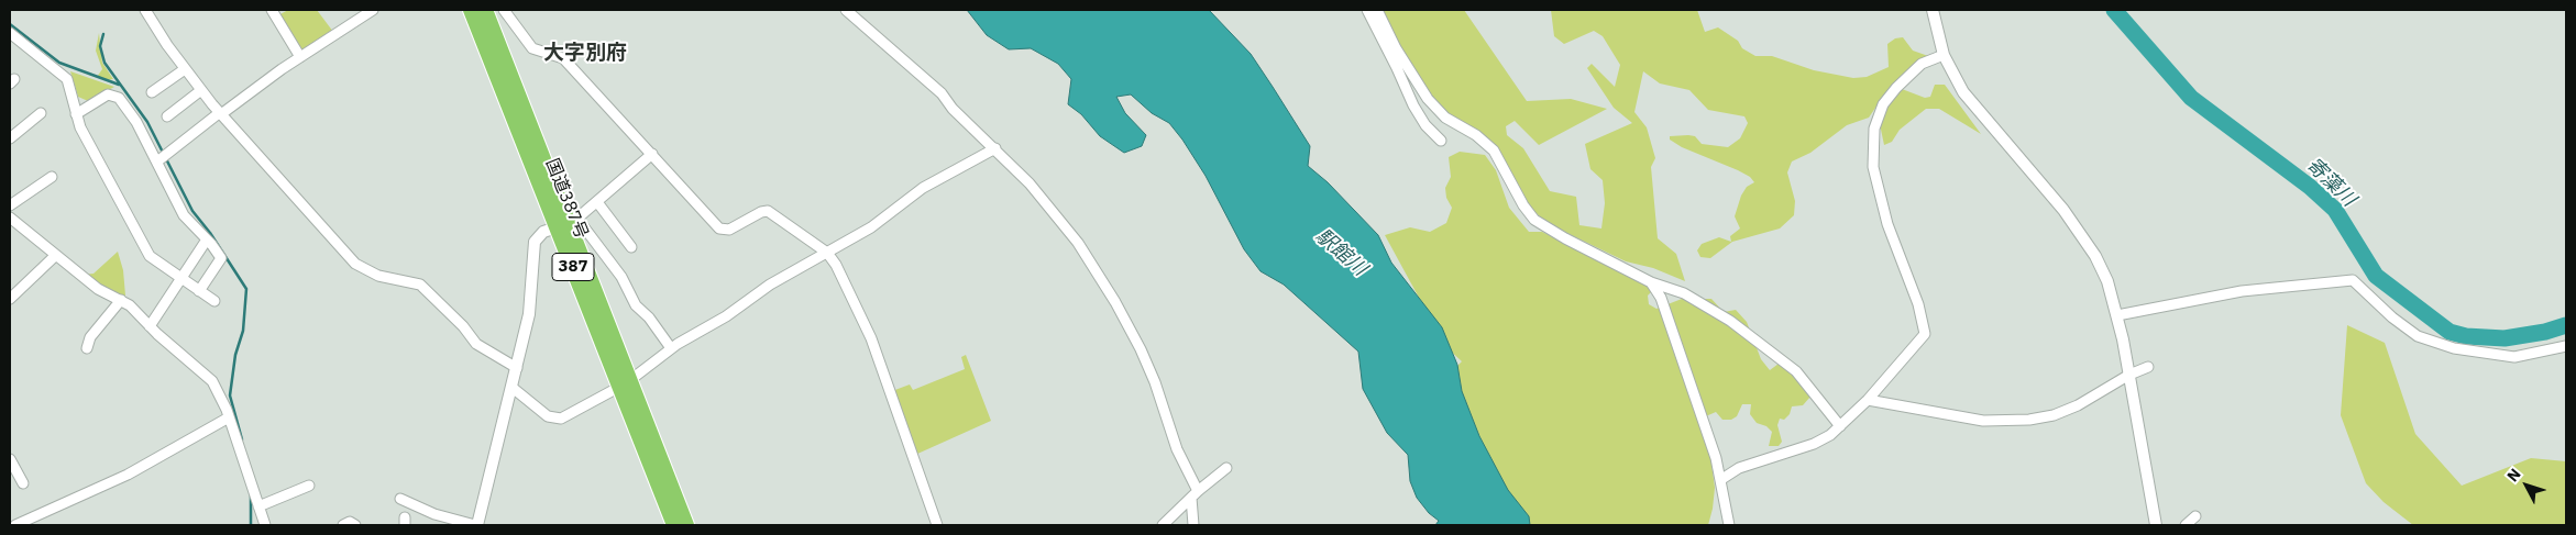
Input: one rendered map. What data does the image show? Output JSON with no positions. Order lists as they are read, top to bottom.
{
  "streets": {
    "highway": ["国道387号", "387"]
  },
  "districts": ["大字別府"],
  "water": ["寄藻川", "駅館川"],
  "north": "top left"
}
